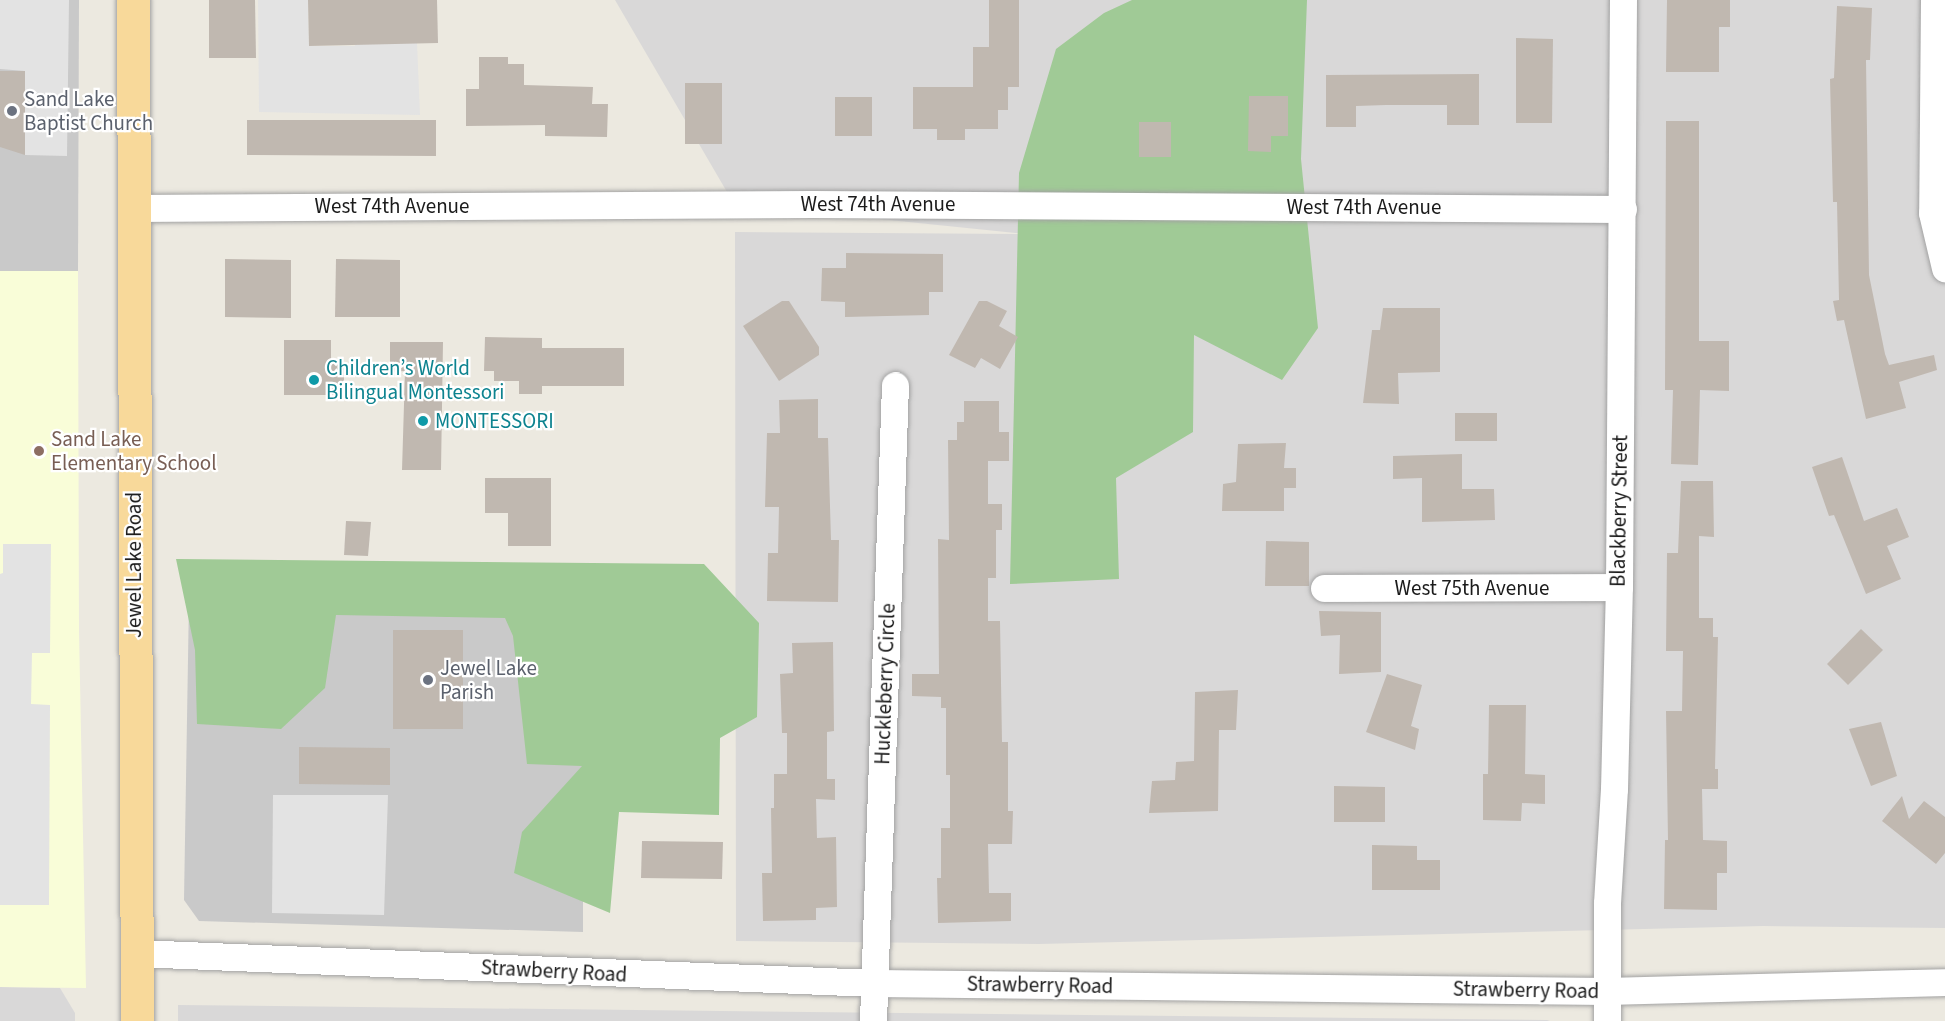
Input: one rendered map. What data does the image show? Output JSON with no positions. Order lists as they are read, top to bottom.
{
  "streets": {
    "main road": ["Jewel Lake Road"],
    "street": [
      "West 74th Avenue",
      "Blackberry Street",
      "West 75th Avenue",
      "Huckleberry Circle",
      "Strawberry Road"
    ]
  },
  "crossings": [
    ["West 74th Avenue", "Blackberry Street"],
    ["West 74th Avenue", "Jewel Lake Road"],
    ["Blackberry Street", "West 75th Avenue"],
    ["Blackberry Street", "Strawberry Road"],
    ["Jewel Lake Road", "Strawberry Road"],
    ["Huckleberry Circle", "Strawberry Road"]
  ],
  "places": [
    "Sand Lake Baptist Church",
    "Children’s World Bilingual Montessori",
    "MONTESSORI",
    "Sand Lake Elementary School",
    "Jewel Lake Parish"
  ]
}
